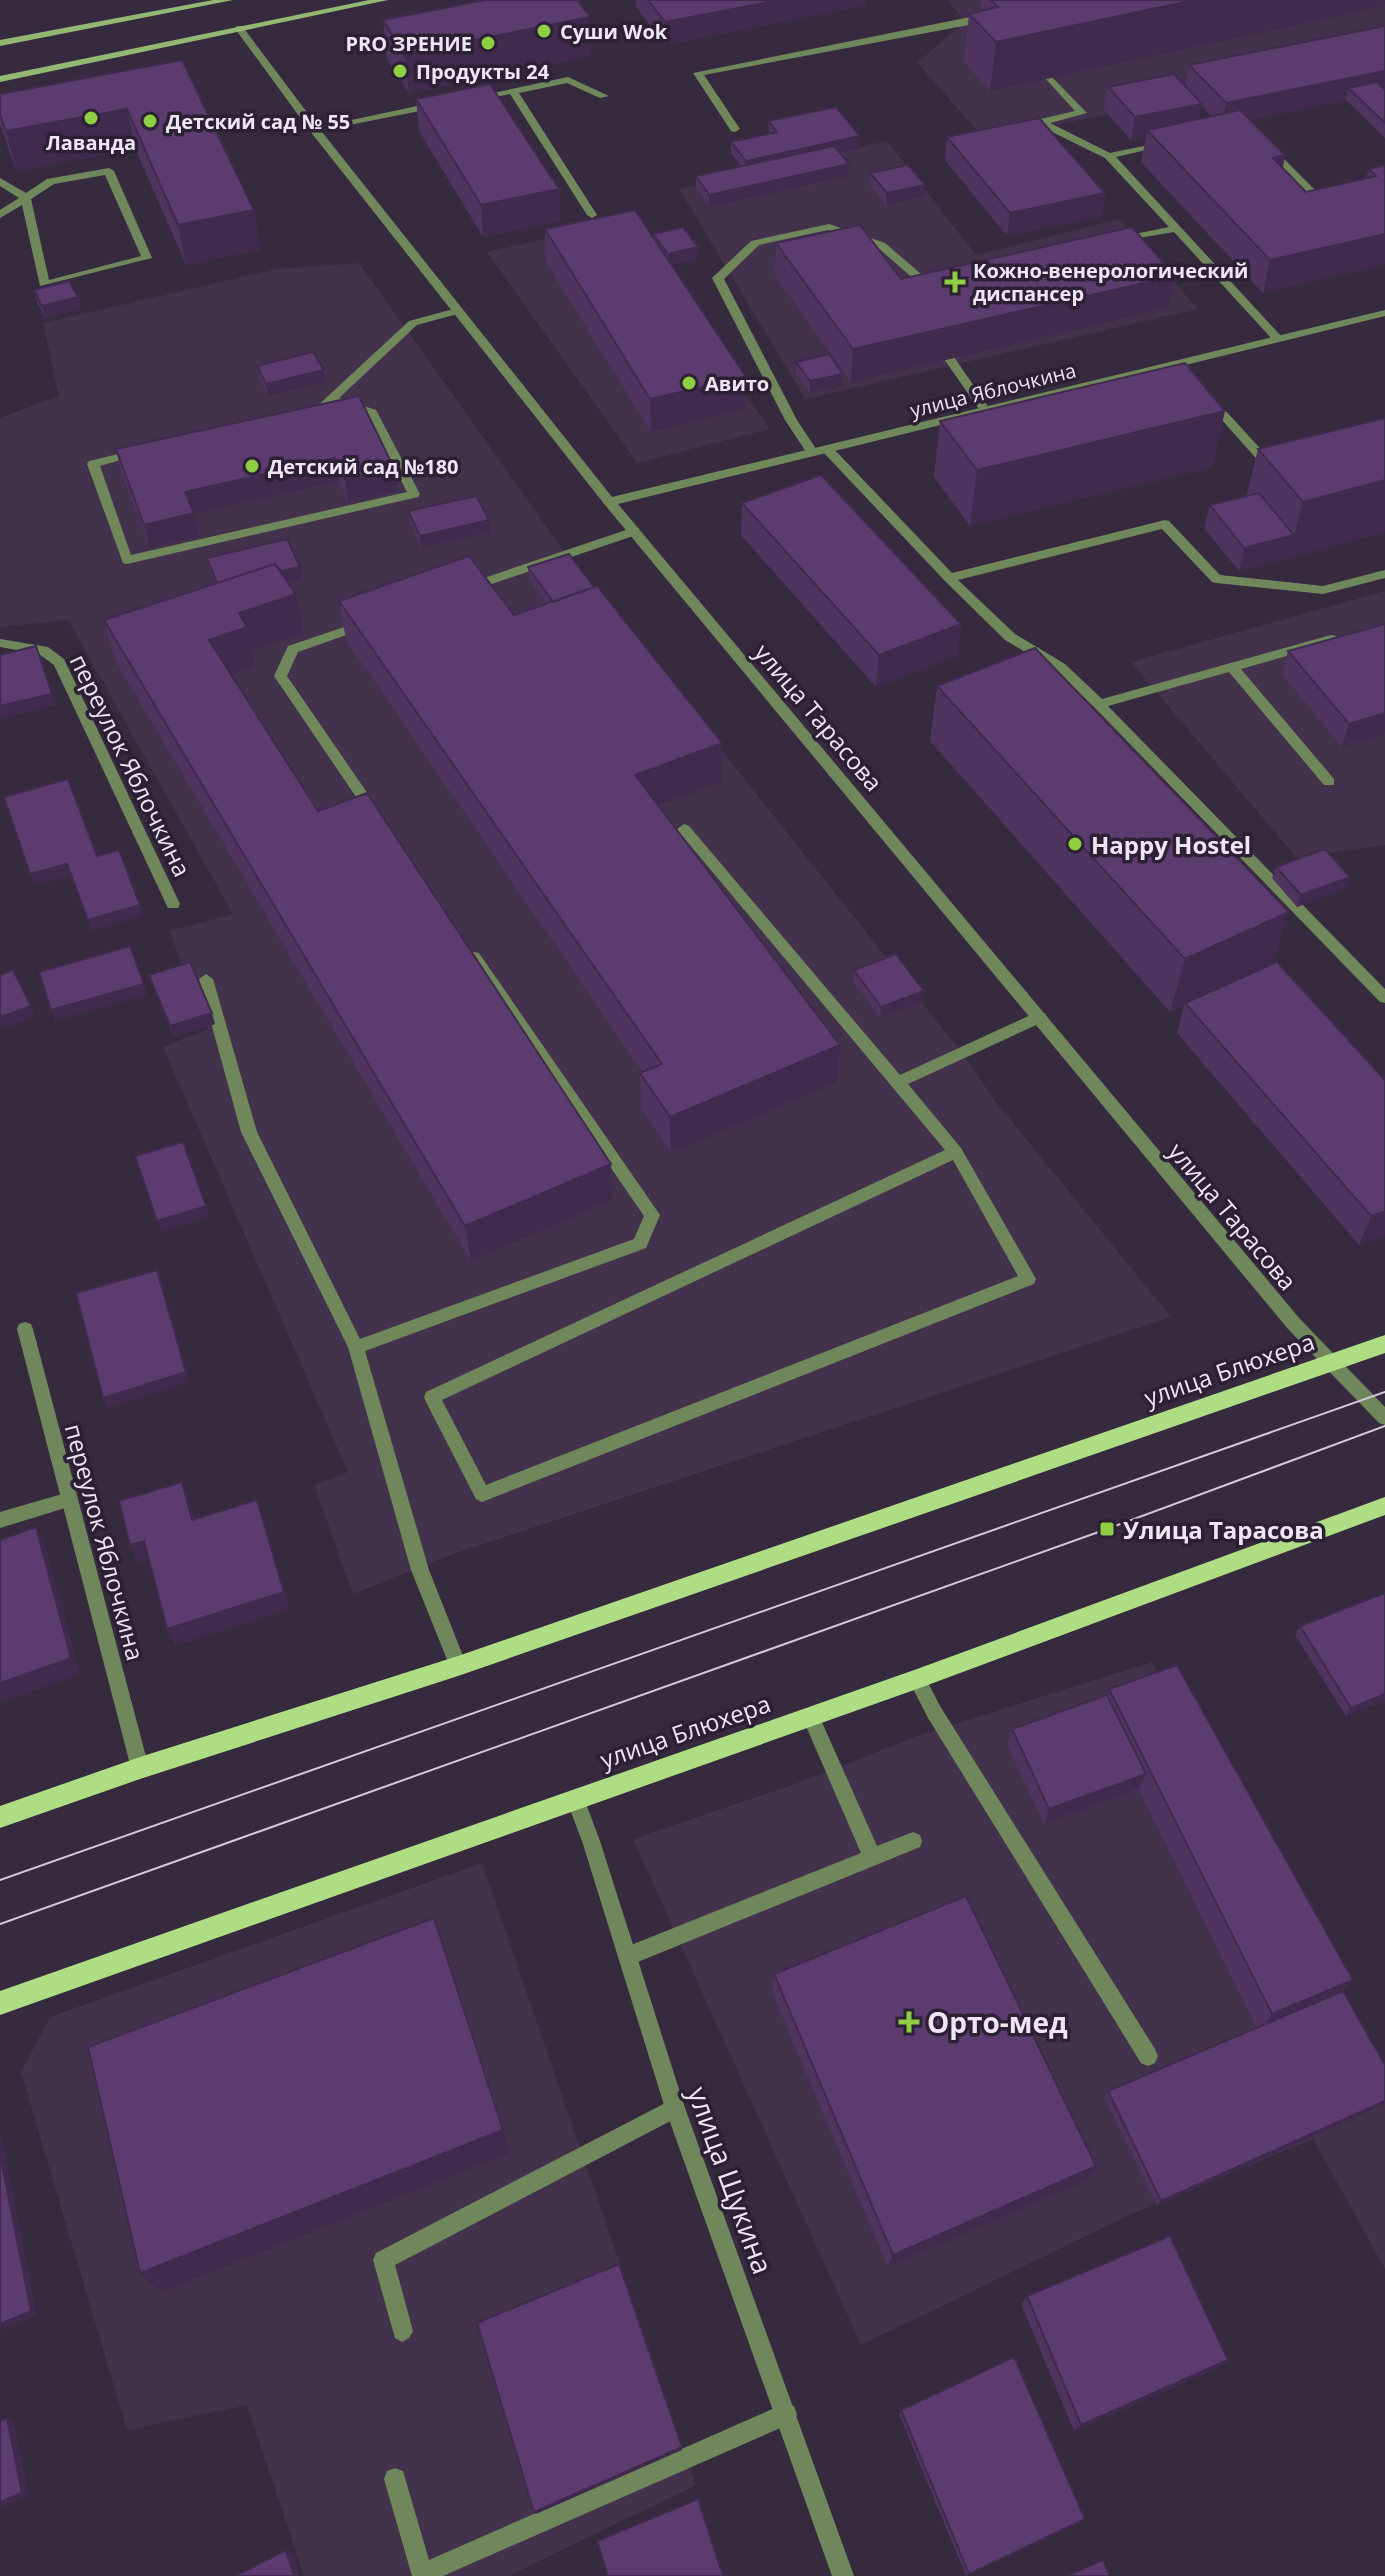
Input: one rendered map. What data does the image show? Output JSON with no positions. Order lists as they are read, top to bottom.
{
  "streets": {
    "main road": ["улица Блюхера"],
    "street": [
      "улица Яблочкина",
      "улица Тарасова",
      "переулок Яблочкина",
      "улица Щукина"
    ]
  },
  "crossings": [
    ["улица Яблочкина", "улица Тарасова"],
    ["улица Тарасова", "улица Блюхера"],
    ["переулок Яблочкина", "улица Блюхера"],
    ["улица Блюхера", "улица Щукина"]
  ],
  "places": {
    "other": [
      "Суши Wok",
      "PRO ЗРЕНИЕ",
      "Продукты 24",
      "Лаванда",
      "Детский сад № 55",
      "Авито",
      "Детский сад №180",
      "Happy Hostel"
    ],
    "health": ["Кожно-венерологический диспансер", "Орто-мед"],
    "transit": ["Улица Тарасова"]
  }
}
